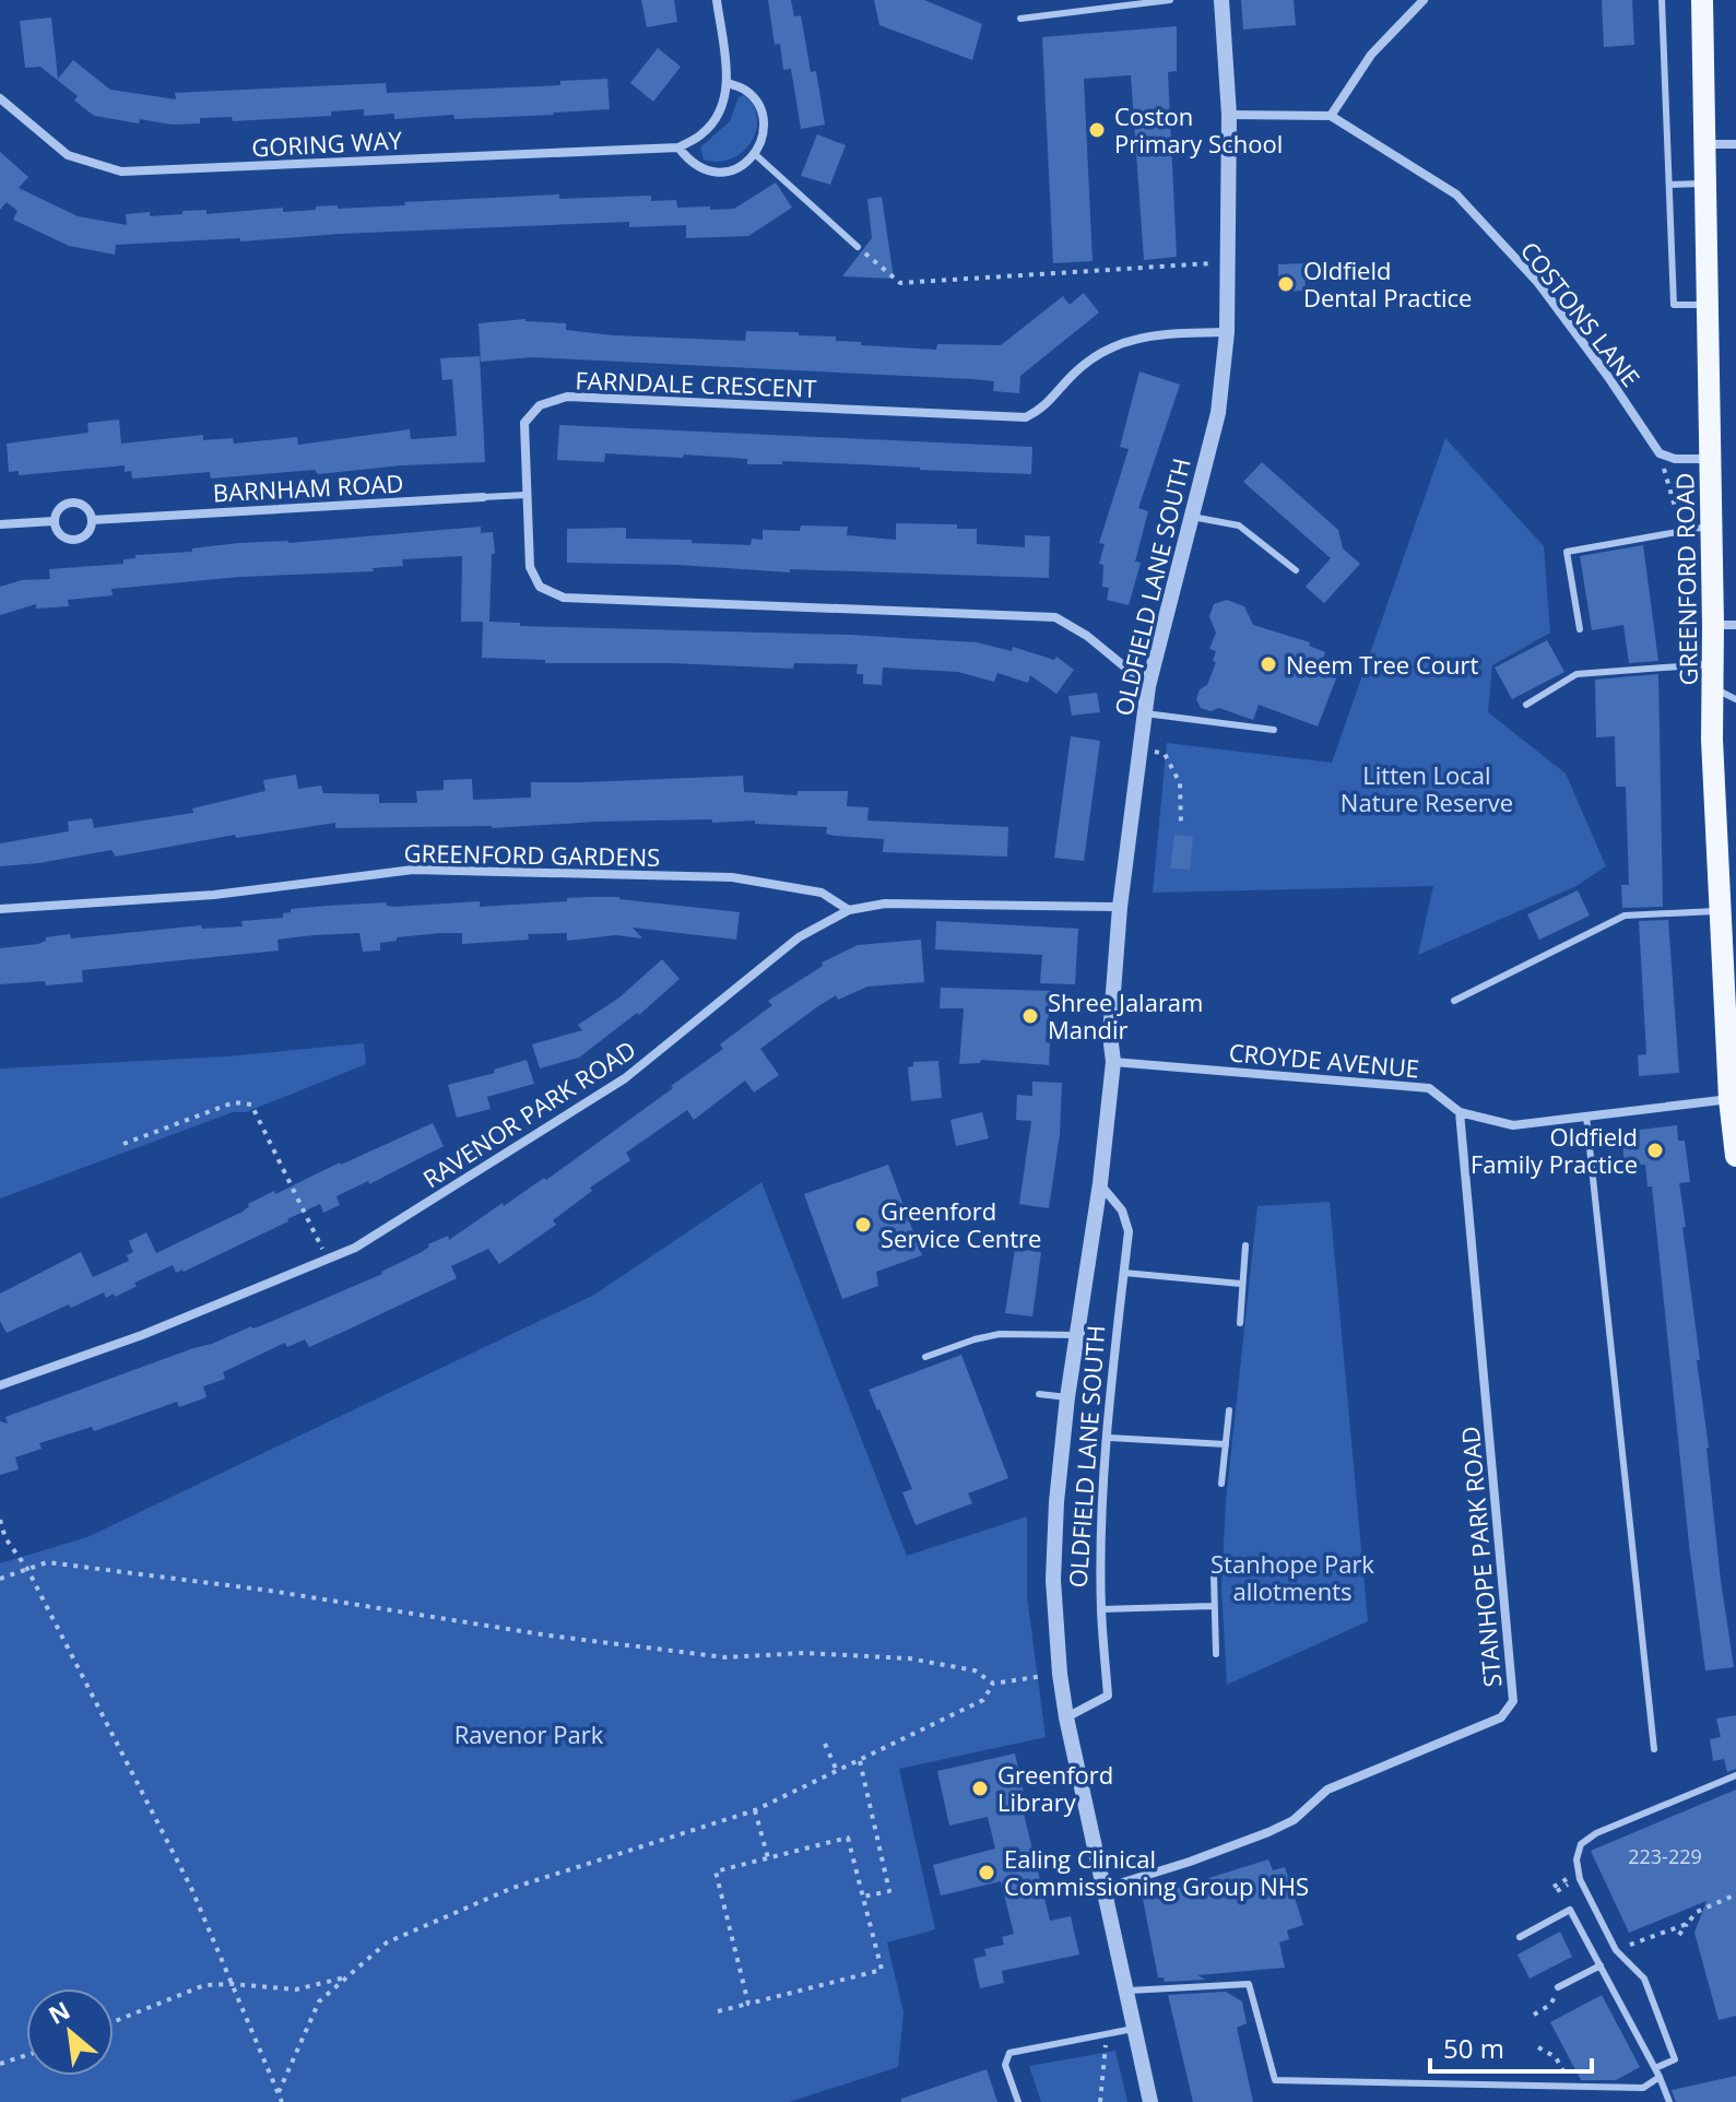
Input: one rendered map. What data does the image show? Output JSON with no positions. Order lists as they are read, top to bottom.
{
  "streets": {
    "main road": ["GREENFORD ROAD"],
    "street": [
      "GORING WAY",
      "COSTONS LANE",
      "FARNDALE CRESCENT",
      "BARNHAM ROAD",
      "OLDFIELD LANE SOUTH",
      "GREENFORD GARDENS",
      "CROYDE AVENUE",
      "RAVENOR PARK ROAD",
      "STANHOPE PARK ROAD"
    ]
  },
  "crossings": [
    ["COSTONS LANE", "GREENFORD ROAD"],
    ["FARNDALE CRESCENT", "BARNHAM ROAD"],
    ["FARNDALE CRESCENT", "OLDFIELD LANE SOUTH"],
    ["GREENFORD ROAD", "CROYDE AVENUE"],
    ["OLDFIELD LANE SOUTH", "CROYDE AVENUE"],
    ["OLDFIELD LANE SOUTH", "RAVENOR PARK ROAD"],
    ["OLDFIELD LANE SOUTH", "STANHOPE PARK ROAD"],
    ["GREENFORD GARDENS", "RAVENOR PARK ROAD"],
    ["CROYDE AVENUE", "STANHOPE PARK ROAD"]
  ],
  "parks": ["Litten Local Nature Reserve", "Stanhope Park allotments", "Ravenor Park"],
  "places": [
    "Coston Primary School",
    "Oldfield Dental Practice",
    "Neem Tree Court",
    "Shree Jalaram Mandir",
    "Oldfield Family Practice",
    "Greenford Service Centre",
    "Greenford Library",
    "Ealing Clinical Commissioning Group NHS"
  ],
  "house_numbers": ["223-229"],
  "scale_bar": "50 m",
  "north": "top left"
}
